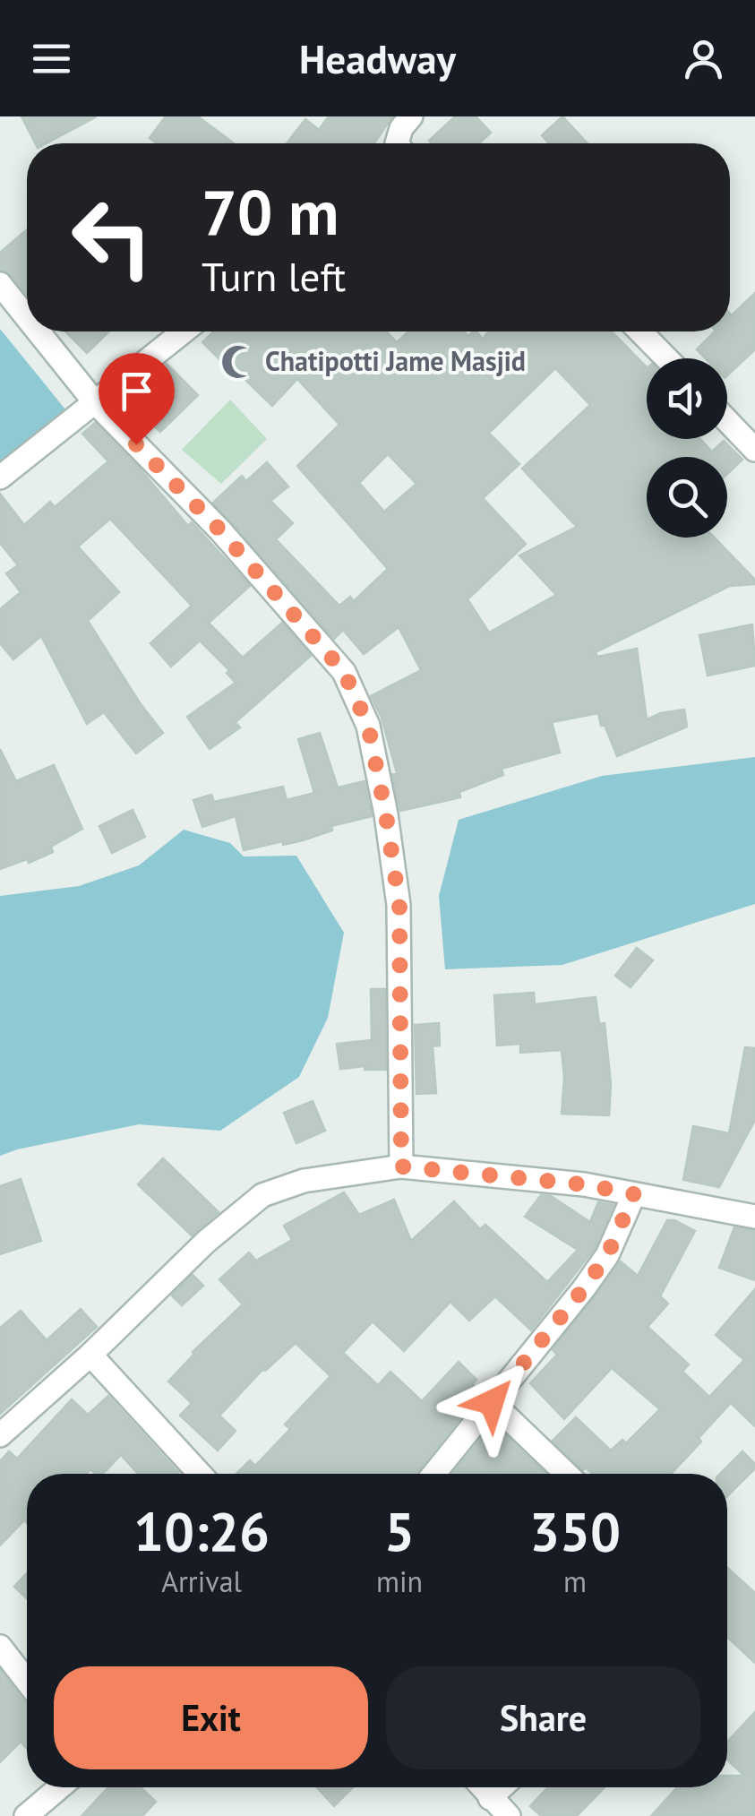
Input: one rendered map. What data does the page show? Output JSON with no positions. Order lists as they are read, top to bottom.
{
  "places": {
    "mosque": ["Chatipotti Jame Masjid"]
  },
  "page": {
    "header": "Headway",
    "turn": ["70 m", "Turn left"],
    "eta": [
      "10:26",
      "Arrival",
      "5",
      "min",
      "350",
      "m"
    ],
    "buttons": ["Exit", "Share"]
  }
}
